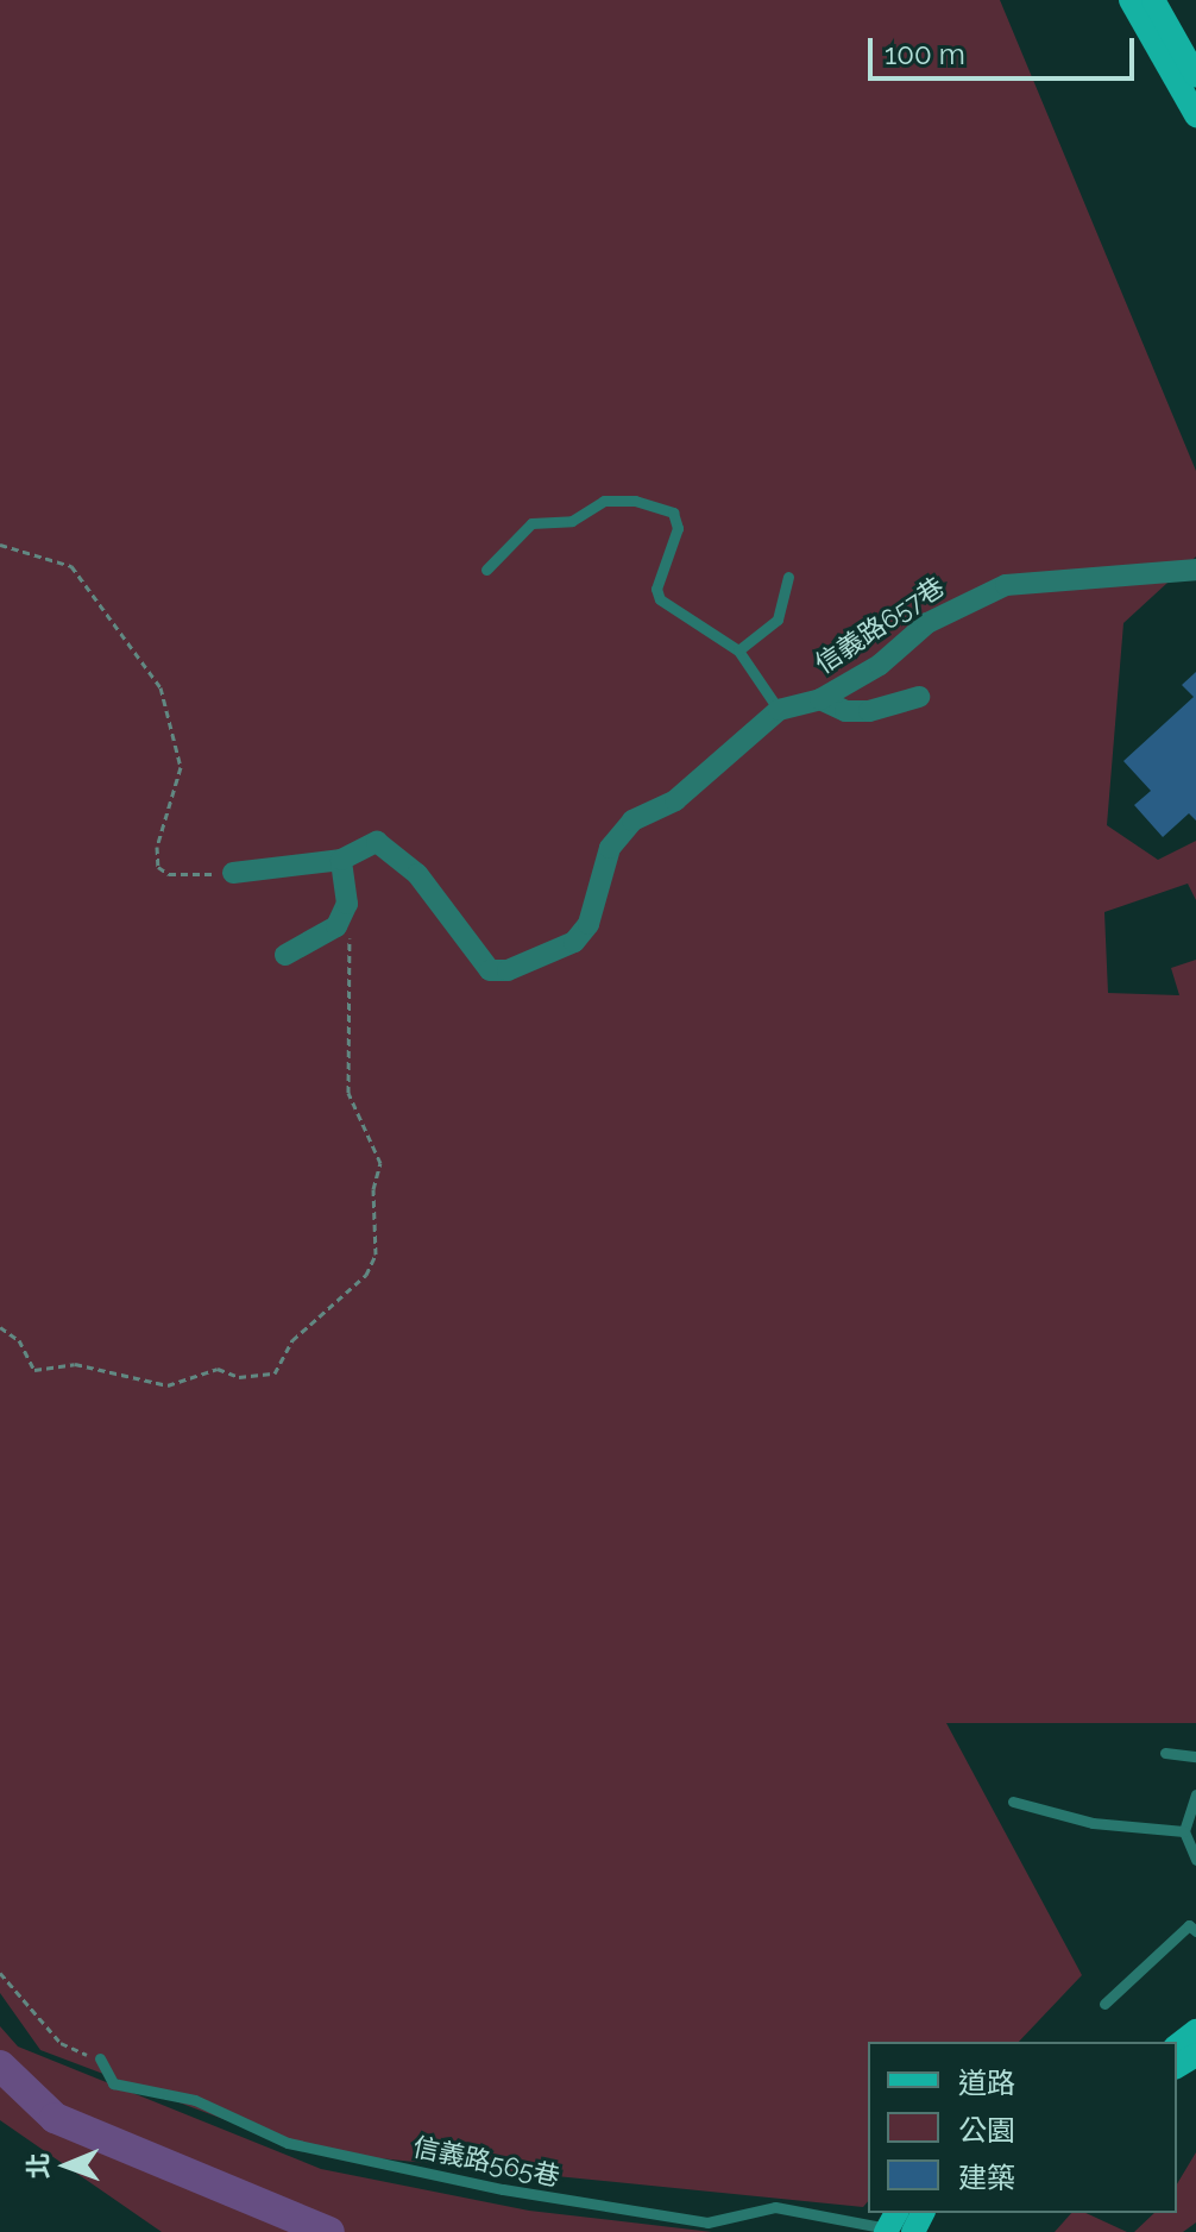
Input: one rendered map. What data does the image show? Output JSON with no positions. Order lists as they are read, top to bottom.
{
  "streets": {
    "street": ["信義路657巷"],
    "lane": ["信義路565巷"]
  },
  "legend": ["道路", "公園", "建築"],
  "scale_bar": "100 m",
  "north": "left"
}
